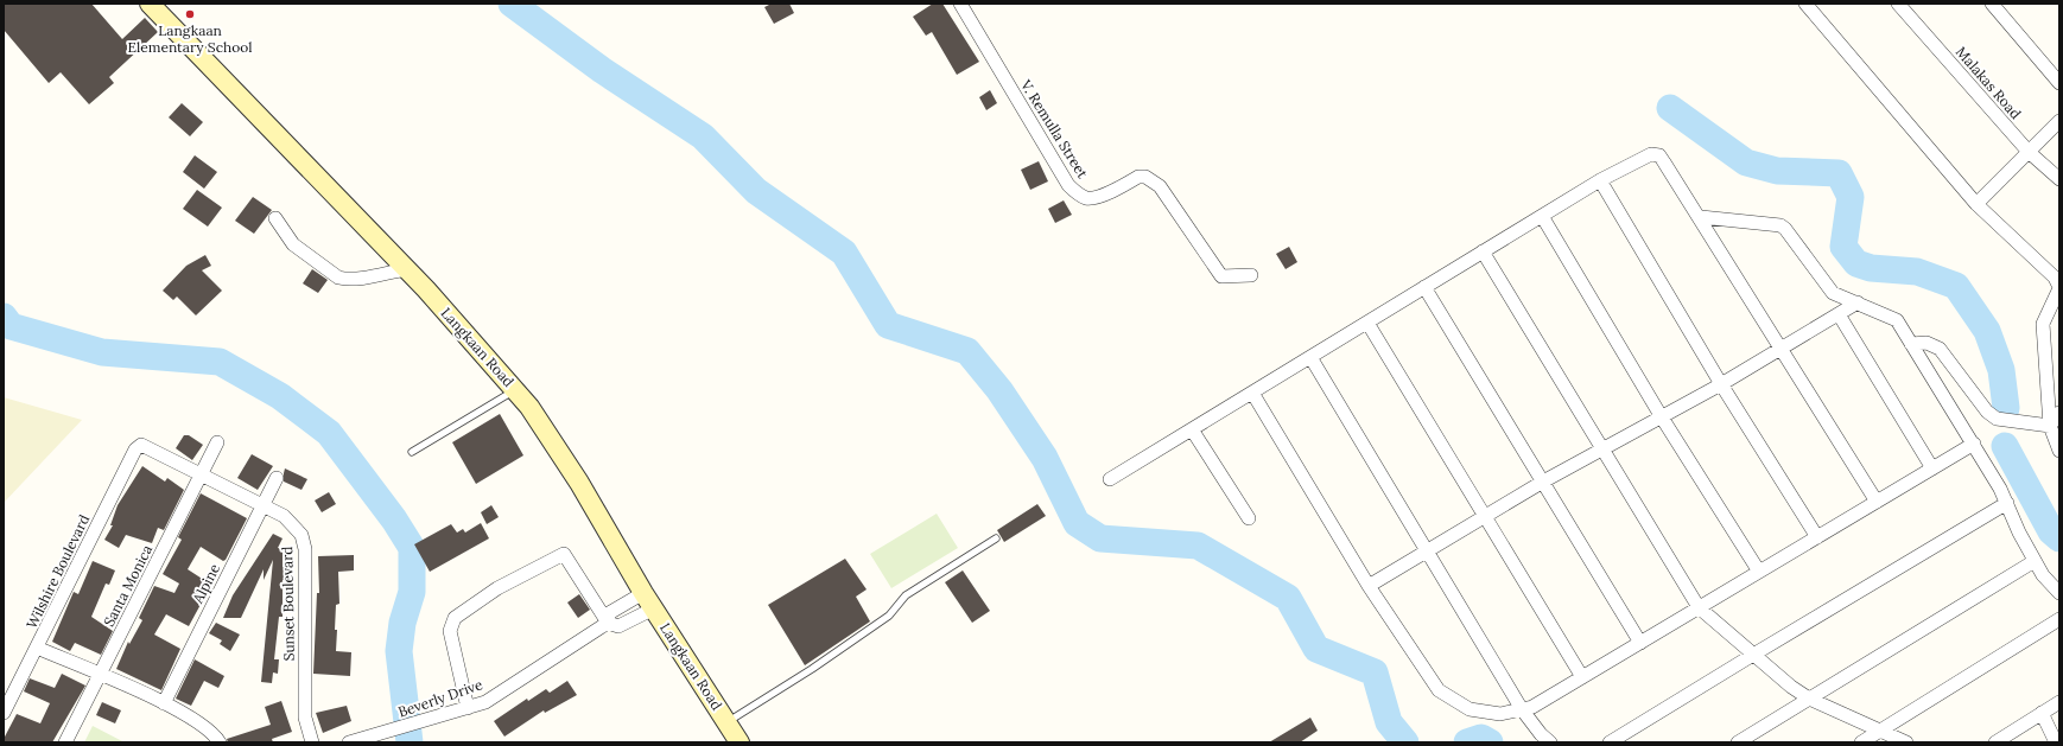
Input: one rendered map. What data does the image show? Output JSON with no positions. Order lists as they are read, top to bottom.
{
  "streets": {
    "street": [
      "Malakas Road",
      "V. Remulla Street",
      "Langkaan Road",
      "Wilshire Boulevard",
      "Alpine",
      "Santa Monica",
      "Sunset Boulevard",
      "Beverly Drive"
    ]
  },
  "crossings": [
    ["Langkaan Road", "Beverly Drive"],
    ["Wilshire Boulevard", "Sunset Boulevard"],
    ["Alpine", "Sunset Boulevard"],
    ["Santa Monica", "Sunset Boulevard"]
  ],
  "places": ["Langkaan Elementary School"]
}
